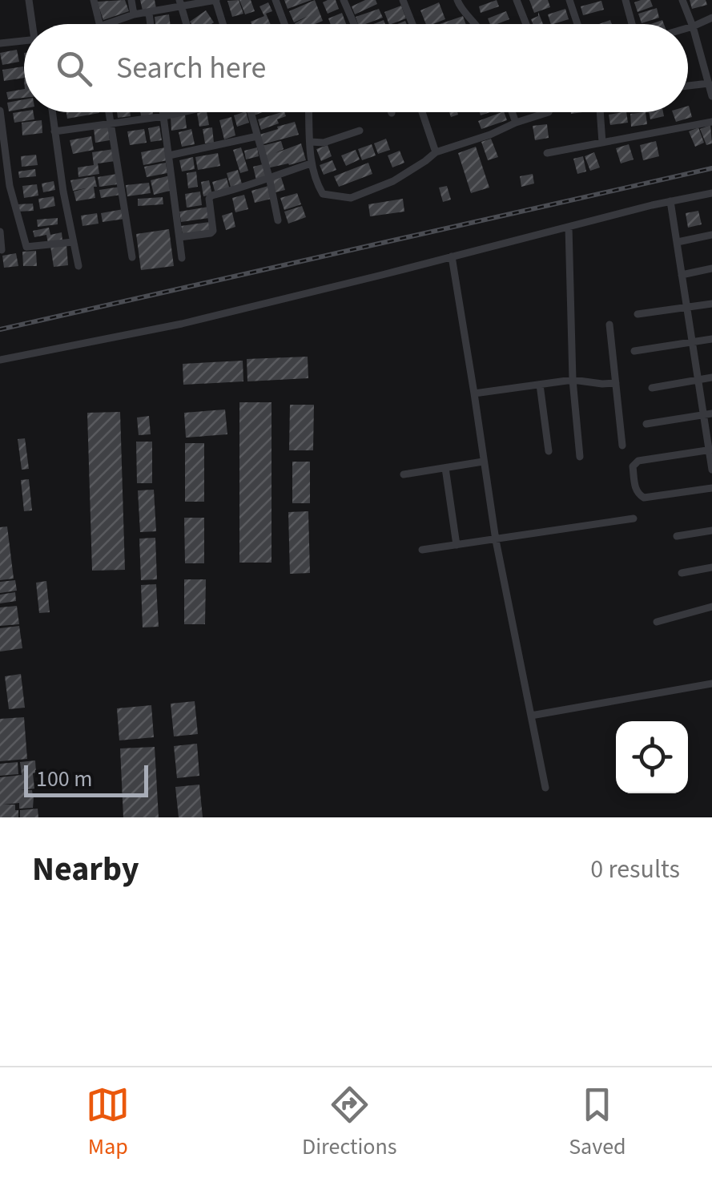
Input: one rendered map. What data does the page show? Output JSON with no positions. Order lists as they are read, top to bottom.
{
  "scale_bar": "100 m",
  "page": {
    "search": "Search here",
    "scale": "100 m",
    "heading": ["Nearby", "0 results"],
    "nav": ["Map", "Directions", "Saved"]
  }
}
